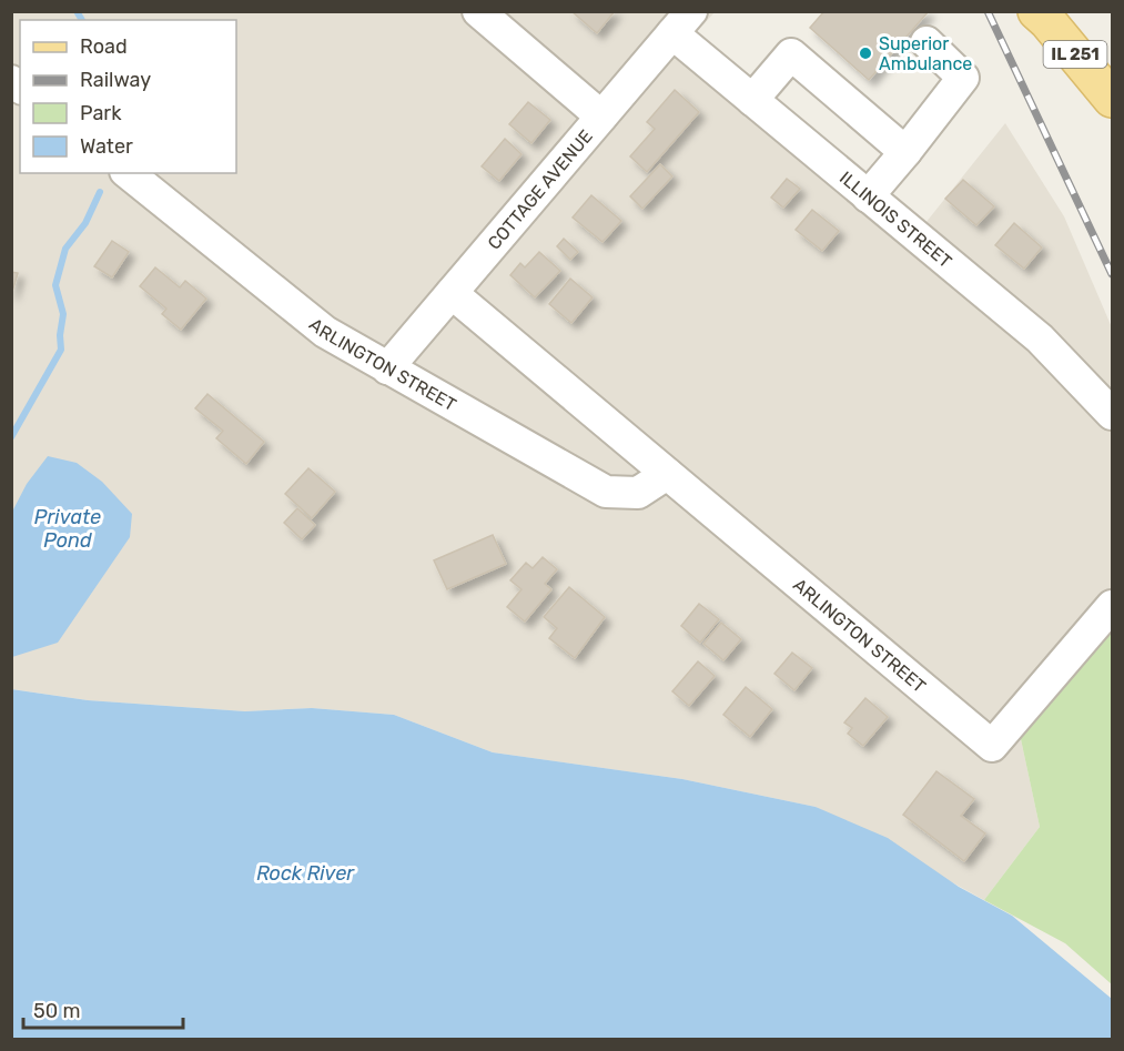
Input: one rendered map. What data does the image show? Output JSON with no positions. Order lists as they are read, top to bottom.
{
  "streets": {
    "main road": ["IL 251"],
    "street": ["COTTAGE AVENUE", "ILLINOIS STREET", "ARLINGTON STREET"]
  },
  "crossings": [
    ["COTTAGE AVENUE", "ILLINOIS STREET"],
    ["COTTAGE AVENUE", "ARLINGTON STREET"]
  ],
  "water": ["Private Pond", "Rock River"],
  "places": ["Superior Ambulance"],
  "legend": [
    "Road",
    "Railway",
    "Park",
    "Water"
  ],
  "scale_bar": "50 m"
}
